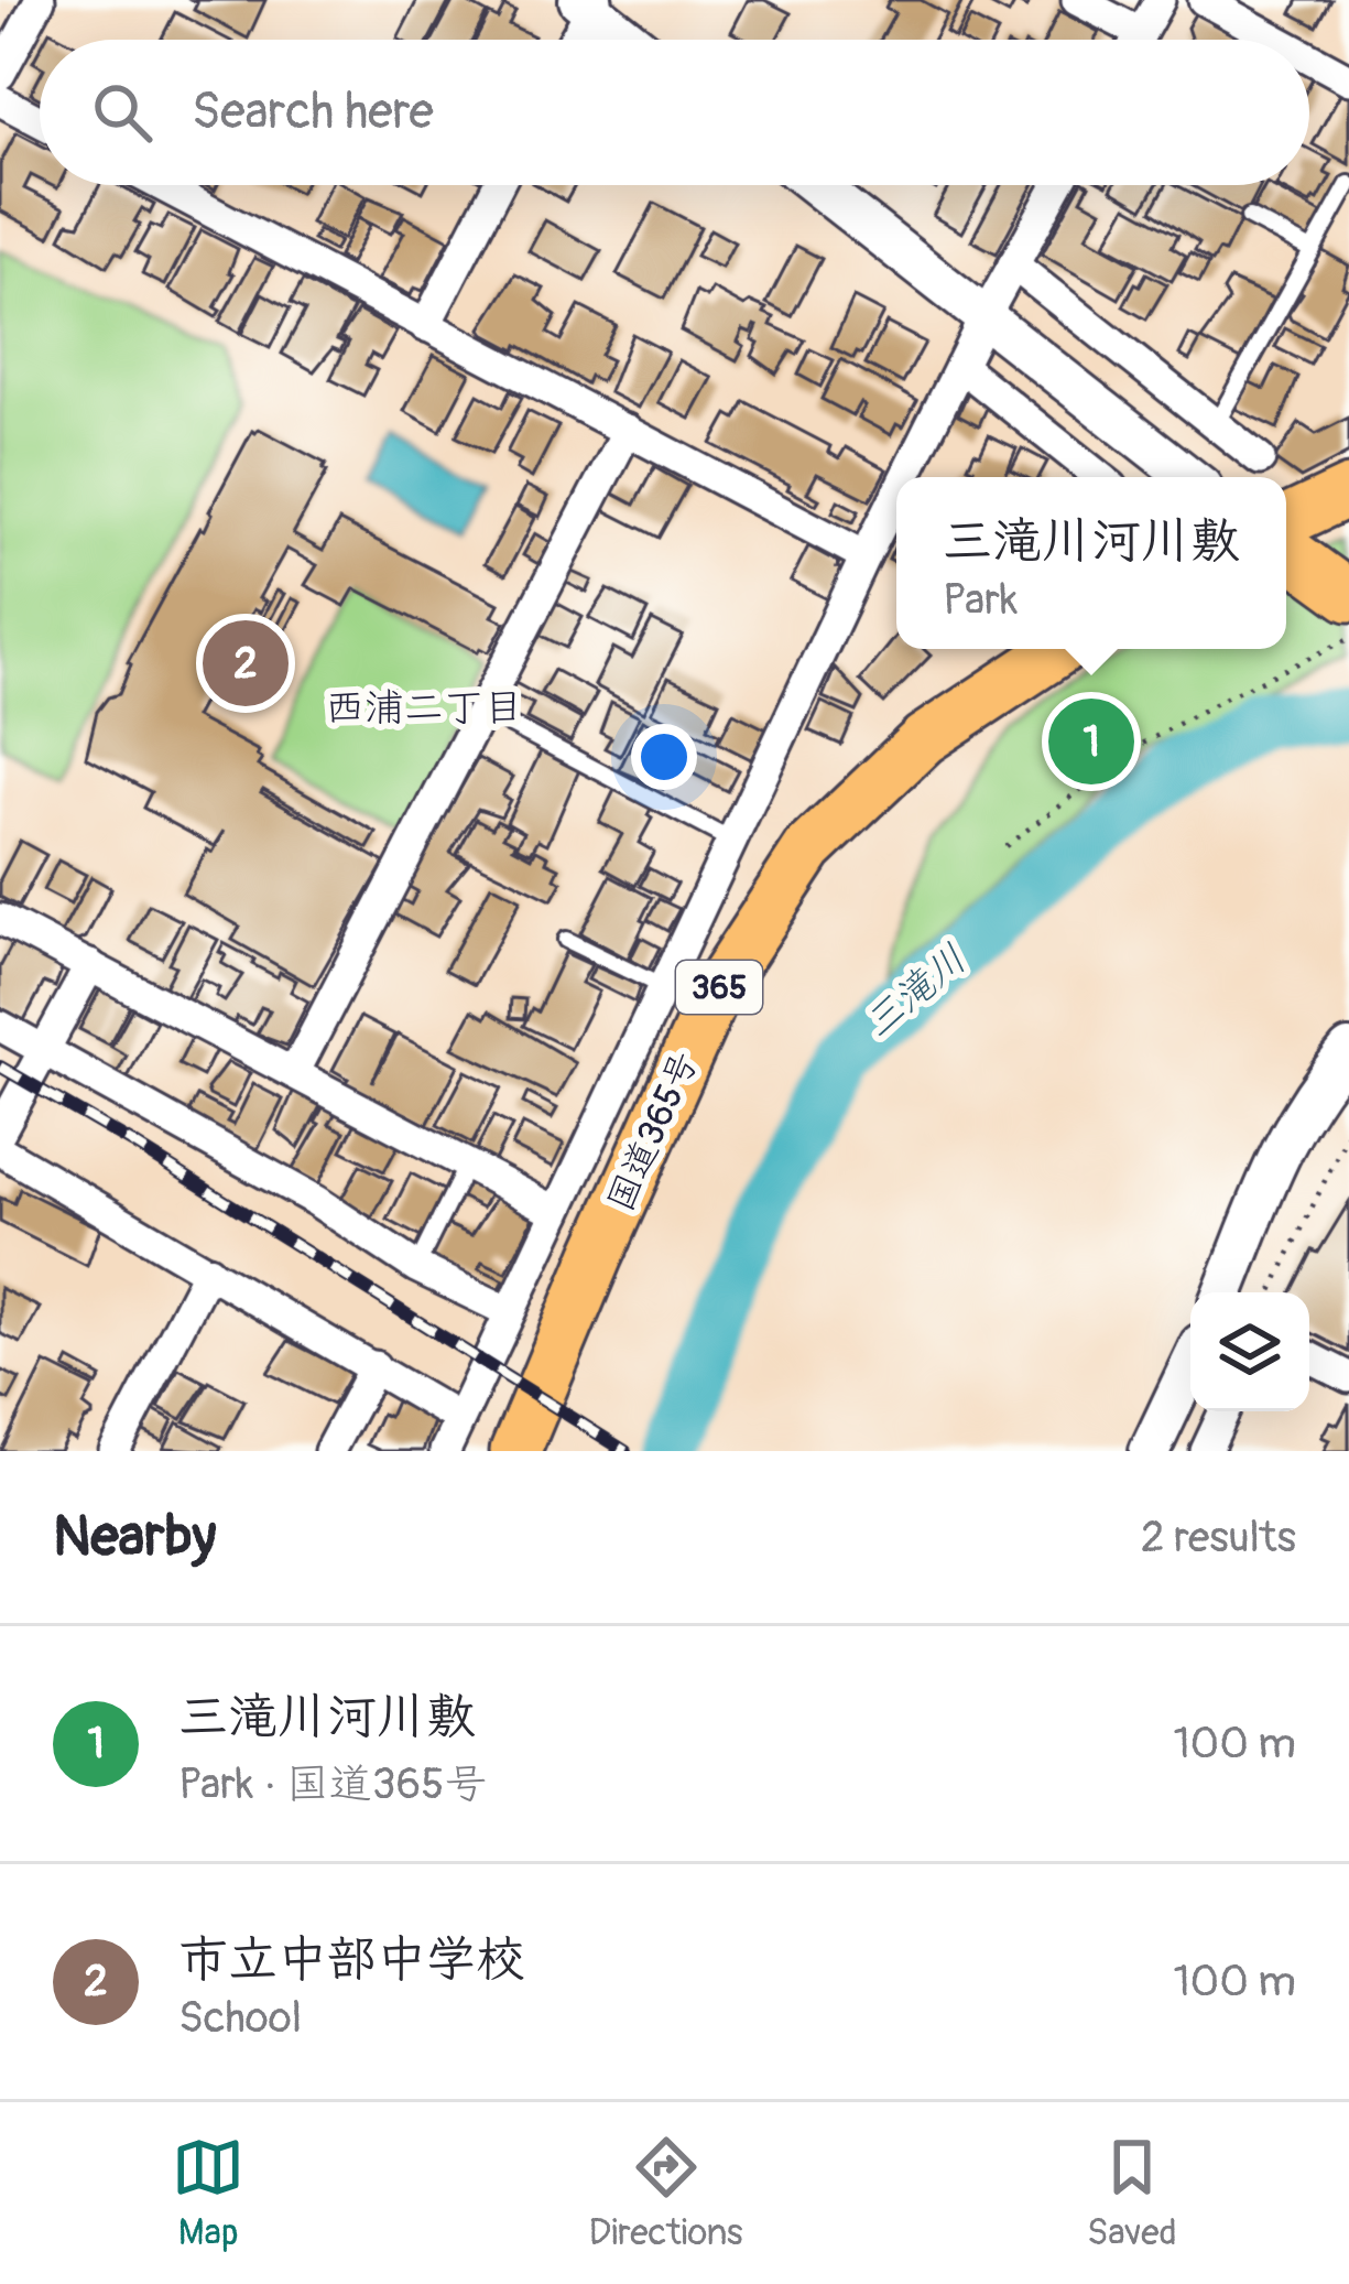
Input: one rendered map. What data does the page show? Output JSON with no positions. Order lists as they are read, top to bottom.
{
  "streets": {
    "highway": ["365", "国道365号"]
  },
  "districts": ["西浦二丁目"],
  "water": ["三滝川"],
  "page": {
    "search": "Search here",
    "popup": ["三滝川河川敷", "Park"],
    "pins": ["2", "1"],
    "heading": ["Nearby", "2 results"],
    "list": [
      {
        "mark": "1",
        "name": "三滝川河川敷",
        "note": "Park · 国道365号",
        "value": "100 m"
      },
      {
        "mark": "2",
        "name": "市立中部中学校",
        "note": "School",
        "value": "100 m"
      }
    ],
    "nav": ["Map", "Directions", "Saved"]
  }
}
